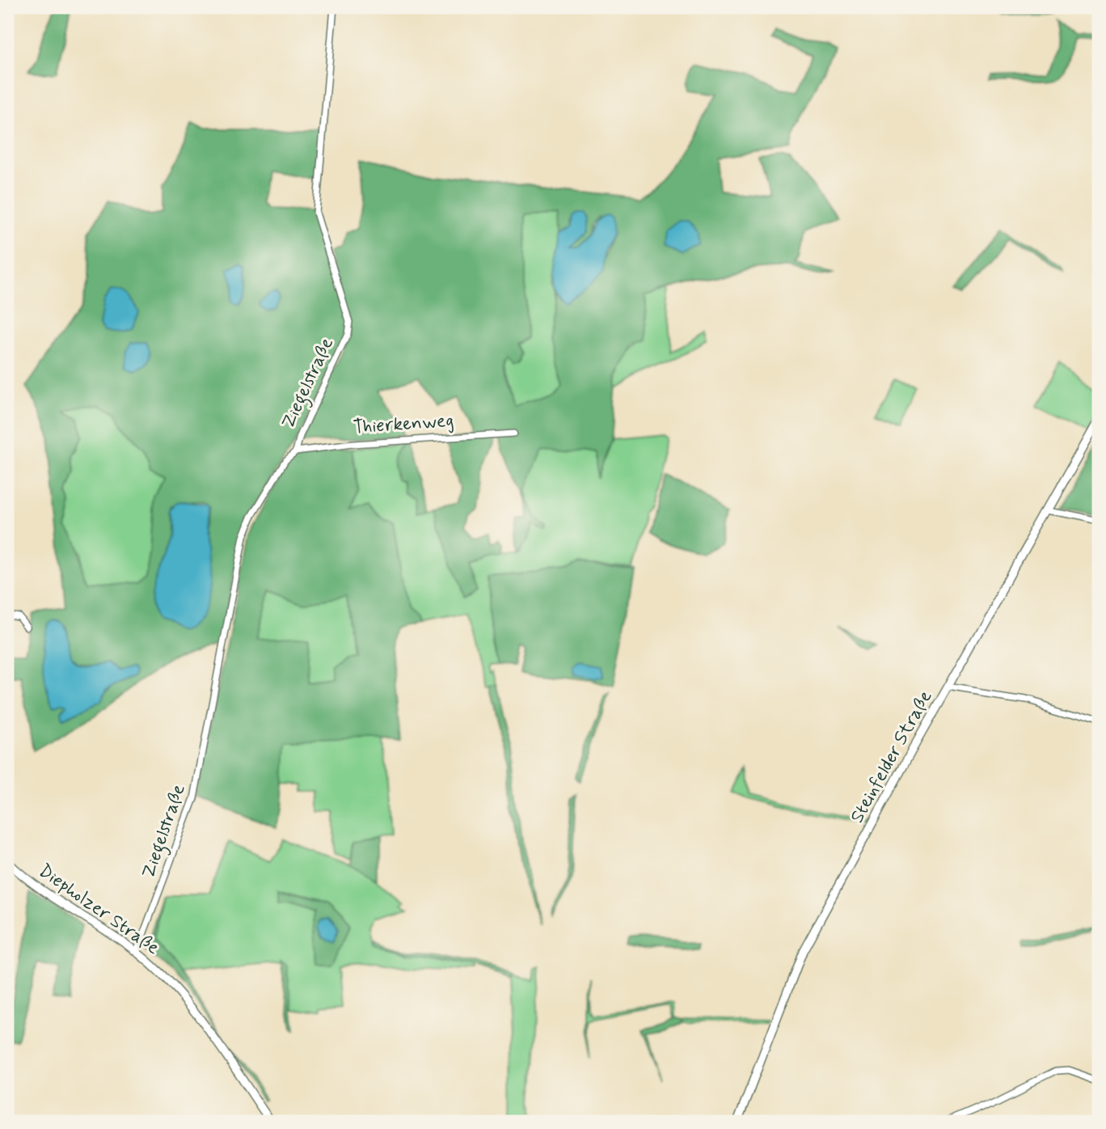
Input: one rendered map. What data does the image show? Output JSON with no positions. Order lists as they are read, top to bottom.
{
  "streets": {
    "main road": ["Steinfelder Straße", "Diepholzer Straße"],
    "street": ["Ziegelstraße", "Thierkenweg"]
  },
  "crossings": [
    ["Ziegelstraße", "Thierkenweg"],
    ["Ziegelstraße", "Diepholzer Straße"]
  ]
}
